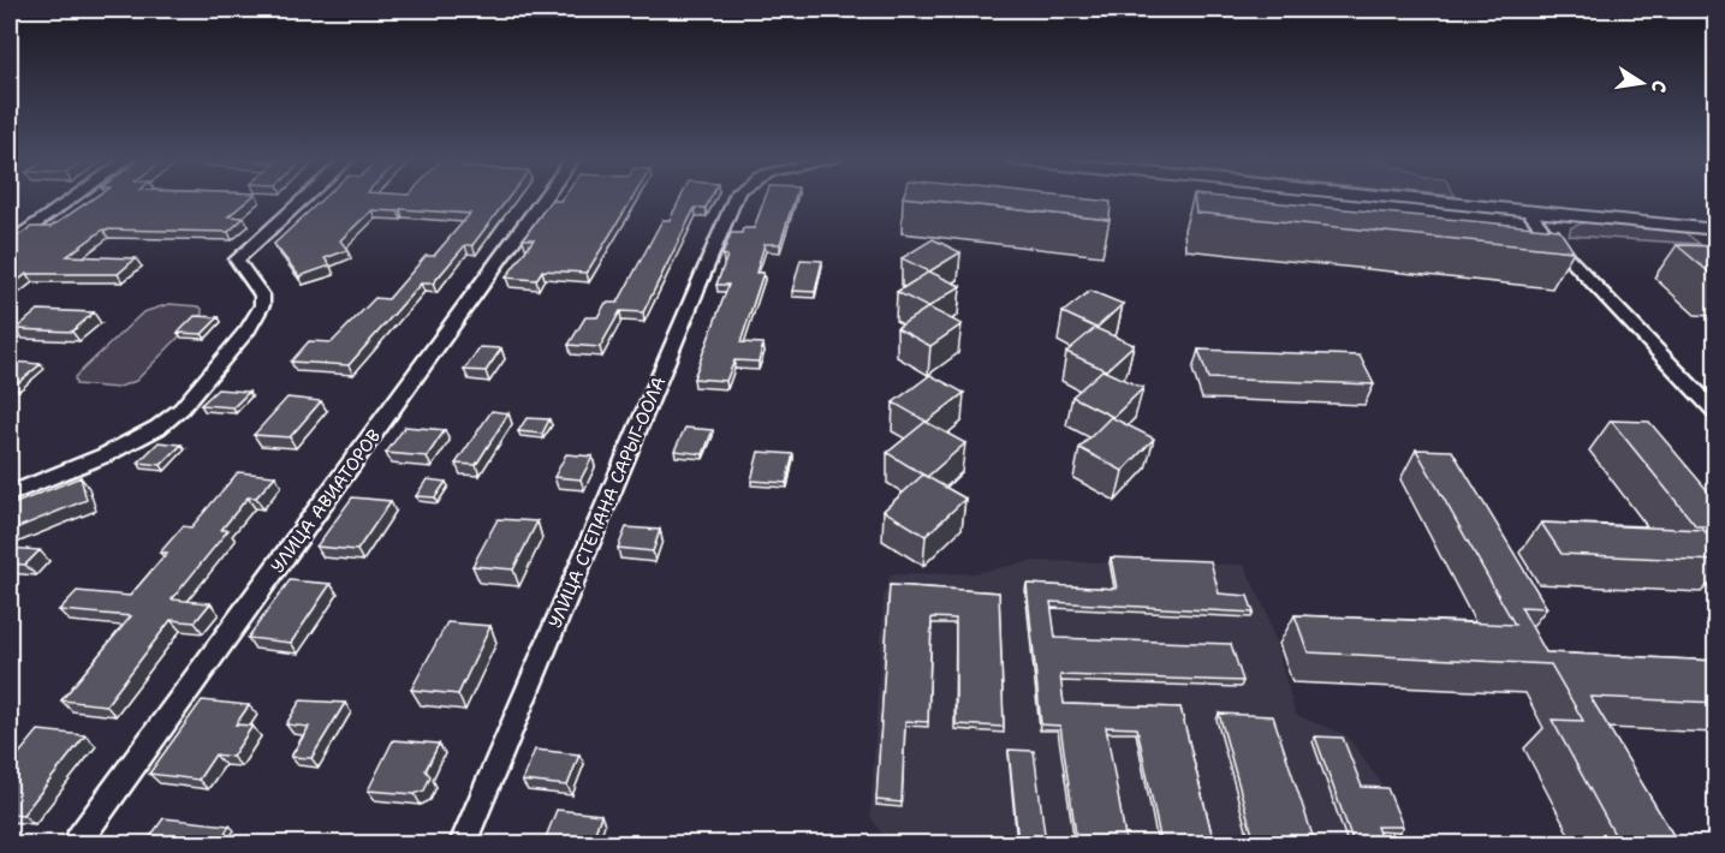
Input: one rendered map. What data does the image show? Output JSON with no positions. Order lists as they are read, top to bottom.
{
  "streets": {
    "street": ["УЛИЦА АВИАТОРОВ", "УЛИЦА СТЕПАНА САРЫГ-ООЛА"]
  },
  "north": "right"
}
